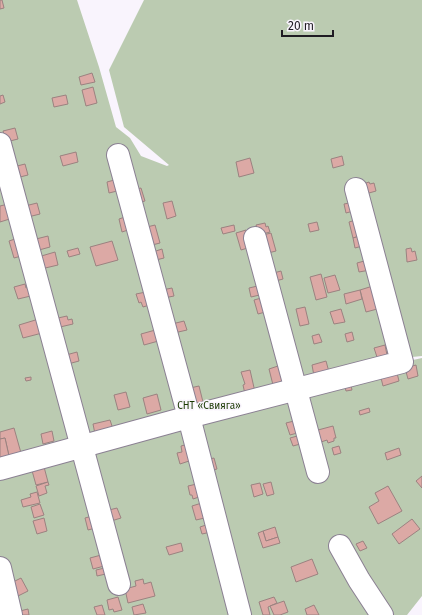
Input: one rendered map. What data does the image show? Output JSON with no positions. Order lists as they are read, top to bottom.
{
  "parks": ["СНТ «Свияга»"],
  "scale_bar": "20 m"
}
